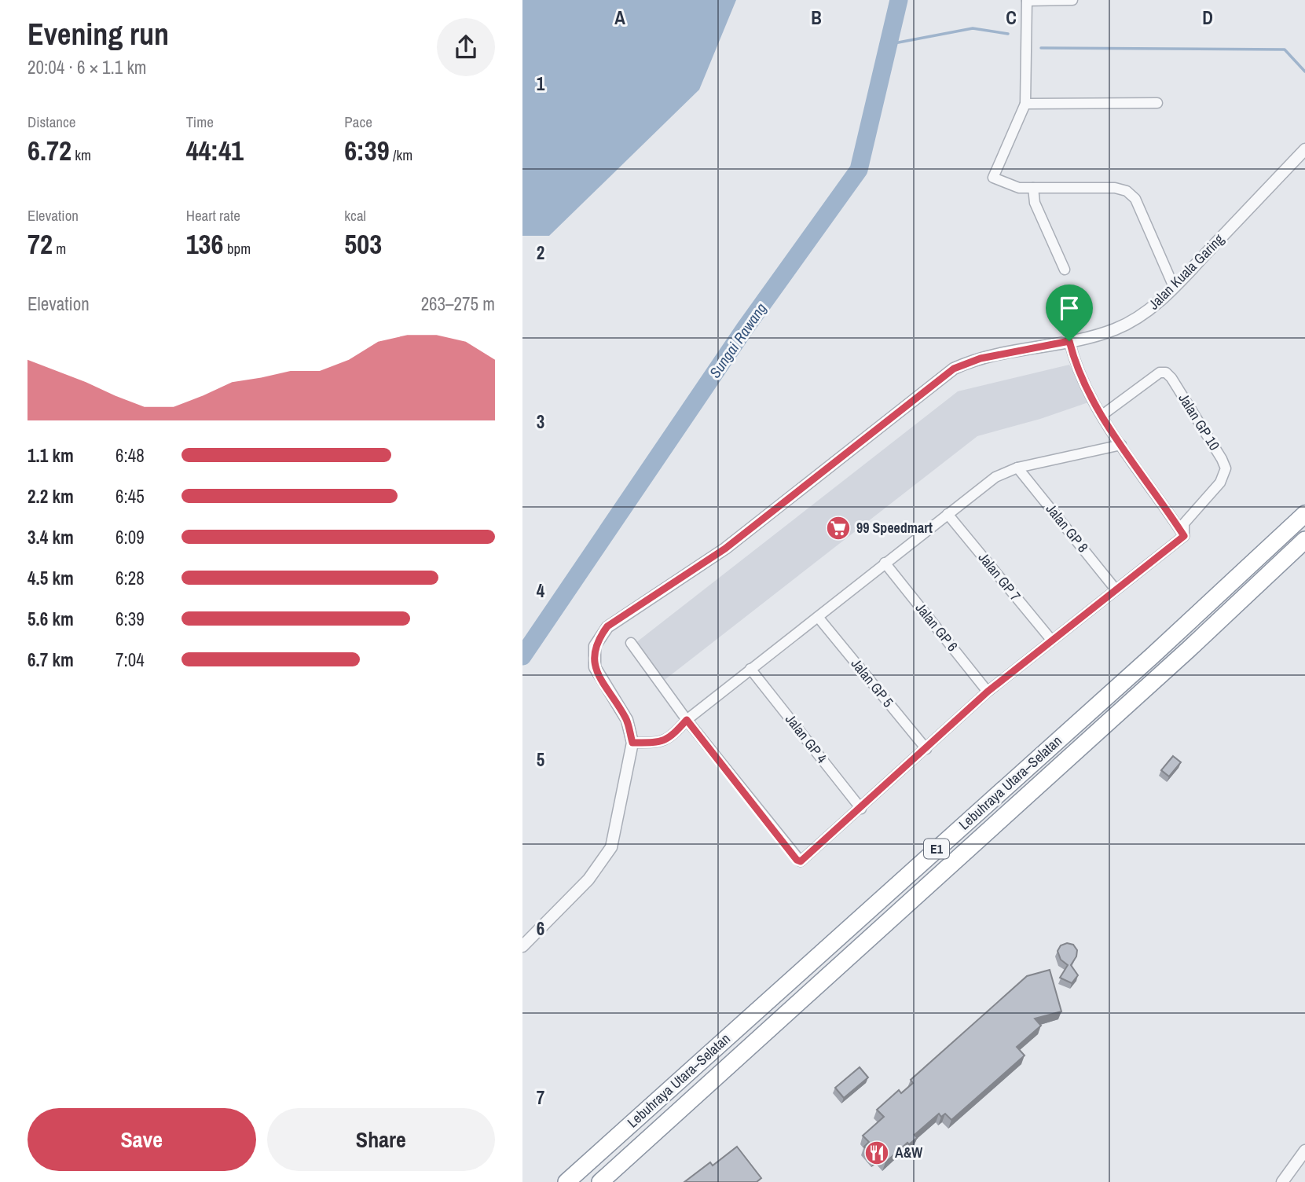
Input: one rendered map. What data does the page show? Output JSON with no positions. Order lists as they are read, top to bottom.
{
  "streets": {
    "highway": ["Lebuhraya Utara–Selatan", "E1"],
    "street": [
      "Jalan Kuala Garing",
      "Jalan GP 10",
      "Jalan GP 8",
      "Jalan GP 7",
      "Jalan GP 6",
      "Jalan GP 5",
      "Jalan GP 4"
    ]
  },
  "water": ["Sungai Rawang"],
  "places": {
    "supermarket": ["99 Speedmart"],
    "restaurant": ["A&W"]
  },
  "page": {
    "heading": ["Evening run", "20:04 · 6 × 1.1 km"],
    "stats": [
      ["Distance", "6.72 km"],
      ["Time", "44:41"],
      ["Pace", "6:39 /km"],
      ["Elevation", "72 m"],
      ["Heart rate", "136 bpm"],
      ["kcal", "503"]
    ],
    "chart": ["Elevation", "263–275 m"],
    "list": [
      {
        "name": "1.1 km",
        "note": "6:48"
      },
      {
        "name": "2.2 km",
        "note": "6:45"
      },
      {
        "name": "3.4 km",
        "note": "6:09"
      },
      {
        "name": "4.5 km",
        "note": "6:28"
      },
      {
        "name": "5.6 km",
        "note": "6:39"
      },
      {
        "name": "6.7 km",
        "note": "7:04"
      }
    ],
    "buttons": ["Save", "Share"]
  },
  "grid": {
    "columns": [
      "A",
      "B",
      "C",
      "D"
    ],
    "rows": [
      "1",
      "2",
      "3",
      "4",
      "5",
      "6",
      "7"
    ]
  }
}
